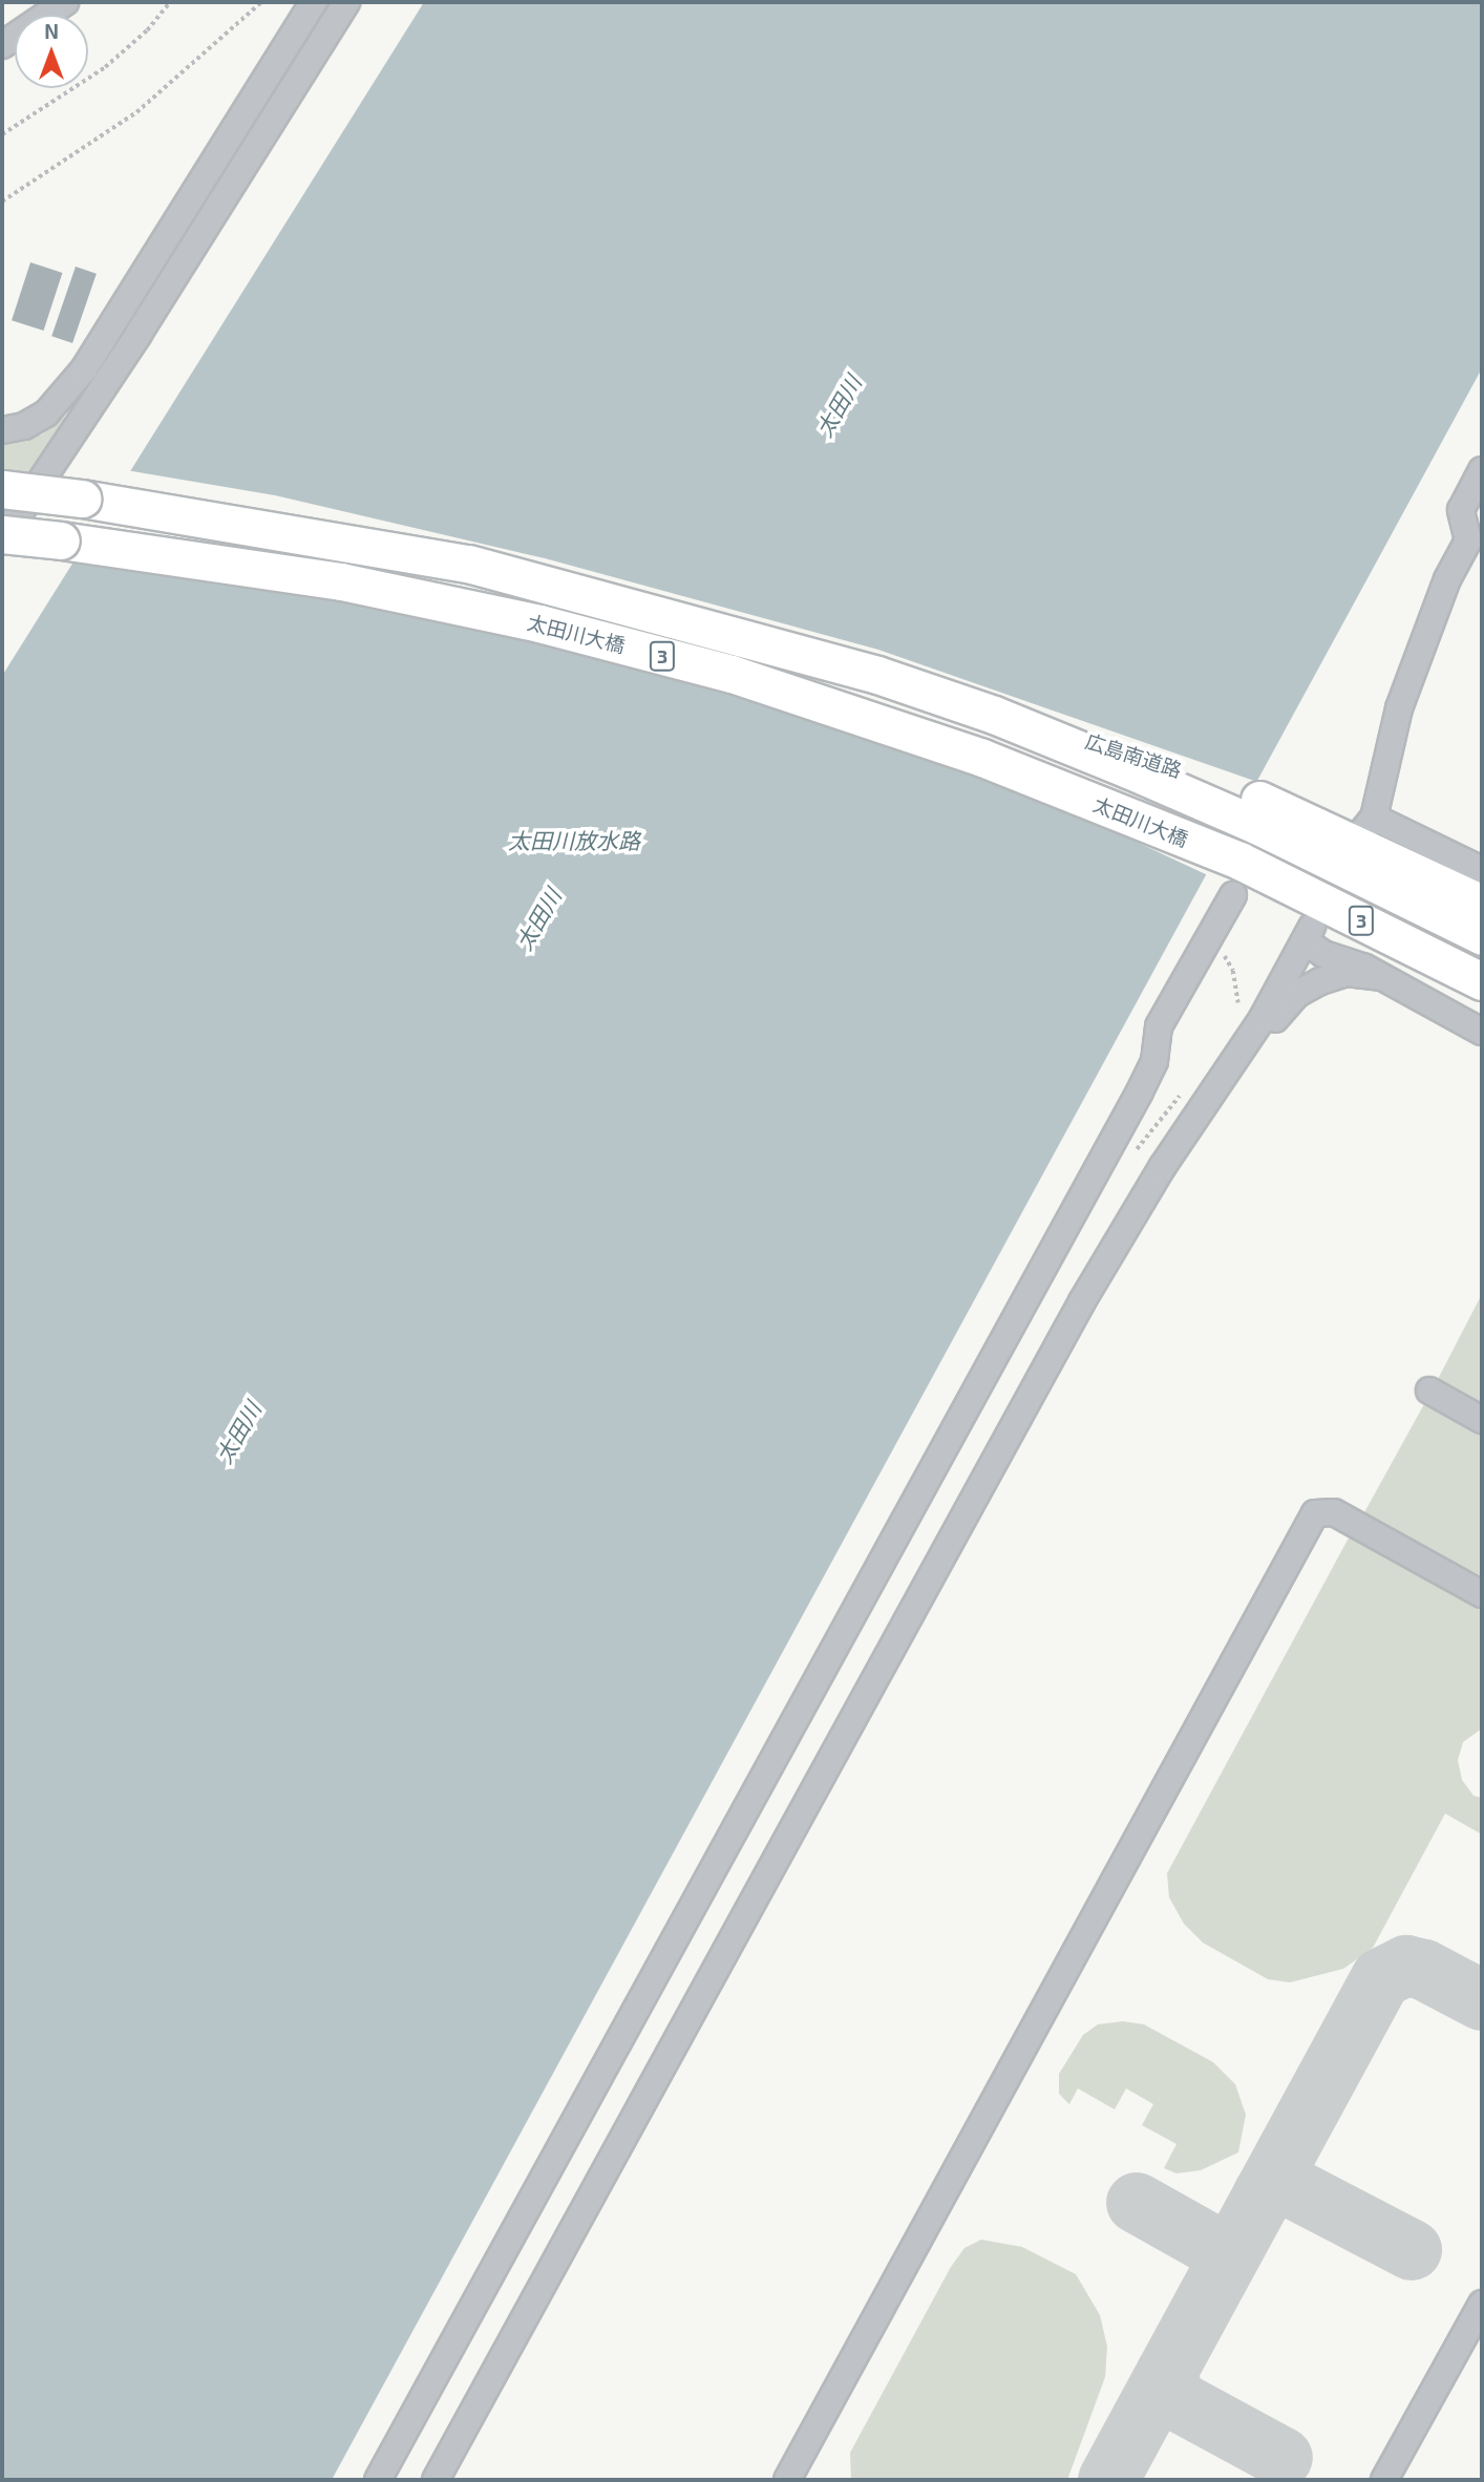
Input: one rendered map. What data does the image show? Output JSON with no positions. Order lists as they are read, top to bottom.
{
  "streets": {
    "highway": ["太田川大橋", "3", "広島南道路"]
  },
  "crossings": [
    ["太田川大橋", "3"],
    ["太田川大橋", "広島南道路"]
  ],
  "water": ["太田川", "太田川放水路"],
  "north": "top"
}
